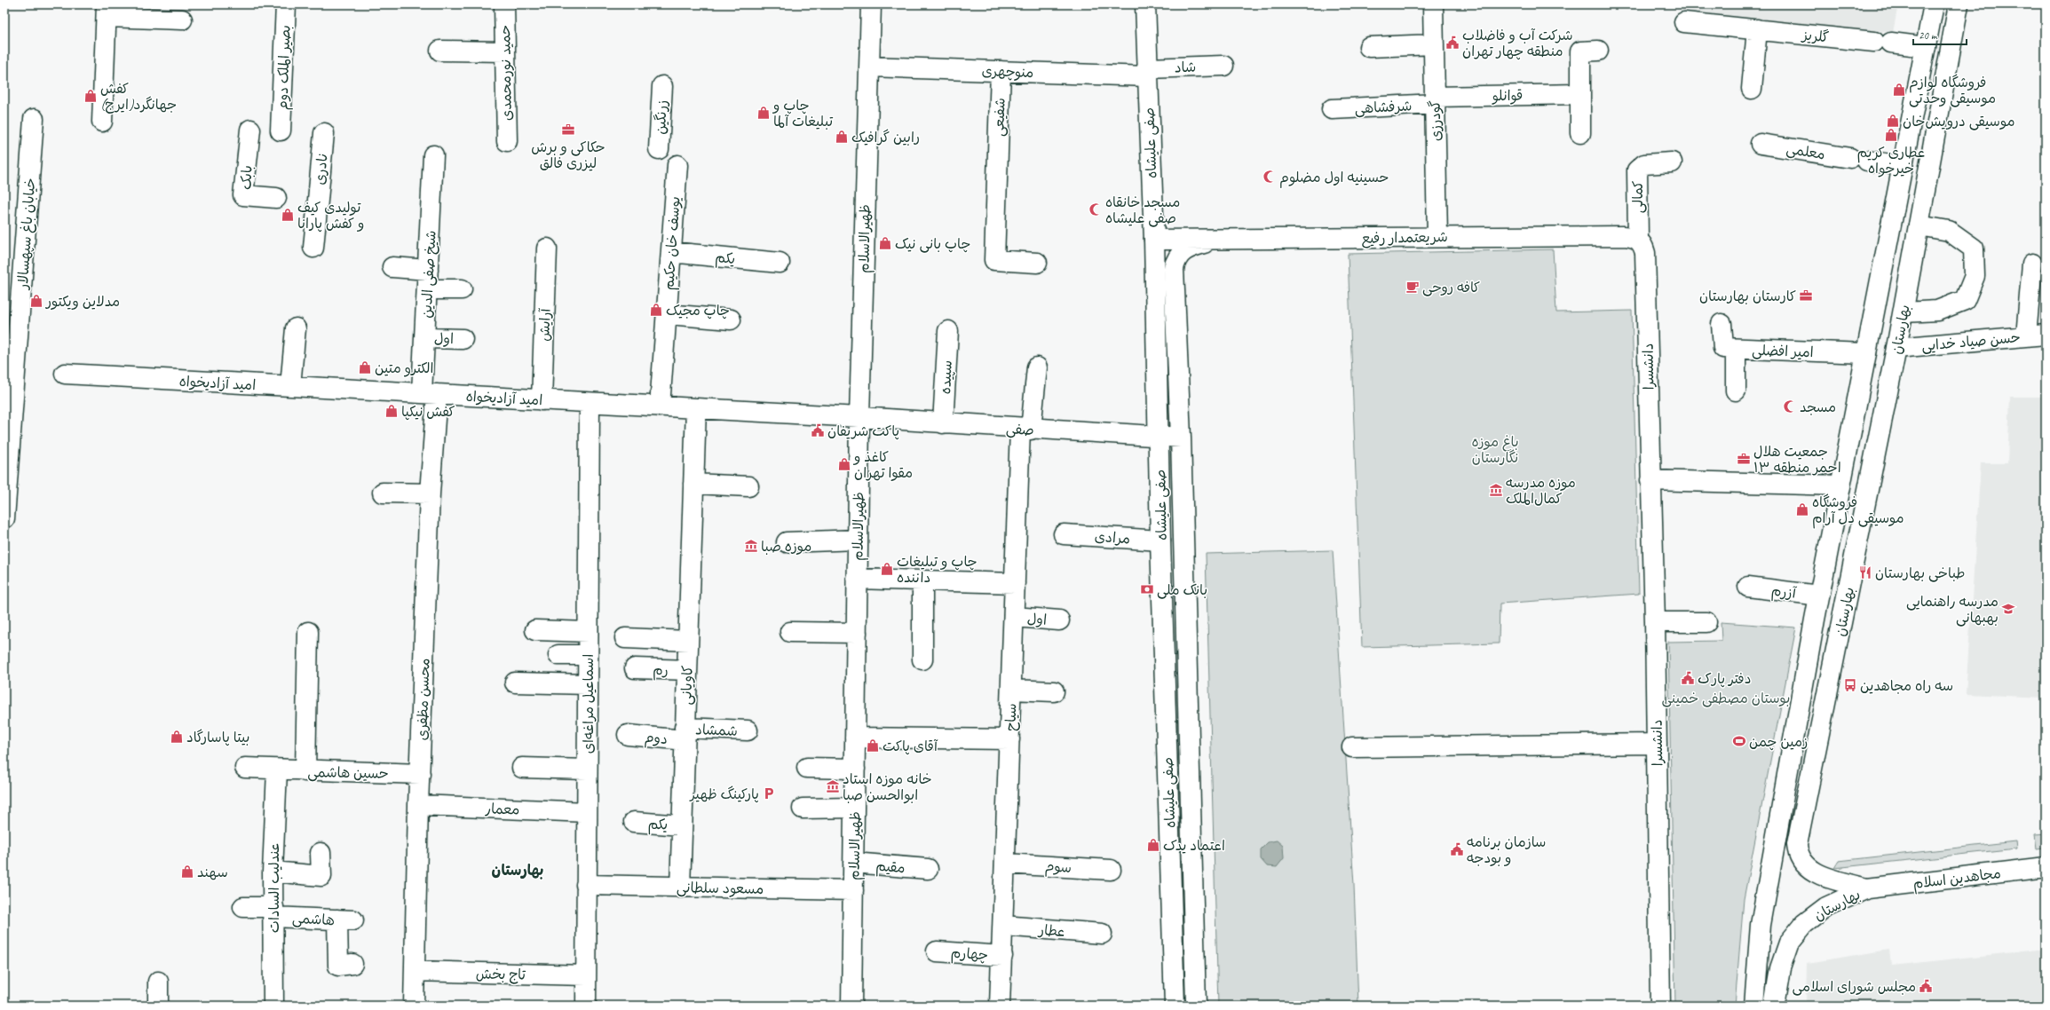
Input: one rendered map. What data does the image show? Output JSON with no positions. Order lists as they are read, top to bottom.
{
  "streets": {
    "street": [
      "گلریز",
      "شاد",
      "بصیر الملک دوم",
      "منوچهری",
      "حمید نورمحمدی",
      "قوانلو",
      "شرفشاهی",
      "زرنگین",
      "شفیعی",
      "گودرزی",
      "صفی علیشاه",
      "معلمی",
      "نادری",
      "بابک",
      "کمالی",
      "خیابان باغ سپهسالار",
      "شریعتمدار رفیع",
      "ظهیرالاسلام",
      "یوسف خان حکیم",
      "یکم",
      "شیخ صفی الدین",
      "آرایش",
      "بهارستان",
      "اول",
      "حسن صیاد خدایی",
      "امیر افضلی",
      "دانشسرا",
      "سپیده",
      "امید آزادیخواه",
      "صفی",
      "مرادی",
      "آزرم",
      "رم",
      "کاویانی",
      "محسن مظفری",
      "اسماعیل مراغه‌ای",
      "سیاح",
      "شمشاد",
      "دوم",
      "حسین هاشمی",
      "معمار",
      "مقیم",
      "سوم",
      "مجاهدین اسلام",
      "عندلیب السادات",
      "مسعود سلطانی",
      "هاشمی",
      "عطار",
      "چهارم",
      "تاج بخش"
    ]
  },
  "crossings": [
    ["گلریز", "بهارستان"],
    ["شاد", "منوچهری"],
    ["شاد", "صفی علیشاه"],
    ["منوچهری", "شفیعی"],
    ["منوچهری", "صفی علیشاه"],
    ["منوچهری", "ظهیرالاسلام"],
    ["قوانلو", "شرفشاهی"],
    ["قوانلو", "گودرزی"],
    ["شرفشاهی", "گودرزی"],
    ["گودرزی", "شریعتمدار رفیع"],
    ["صفی علیشاه", "شریعتمدار رفیع"],
    ["صفی علیشاه", "صفی"],
    ["صفی علیشاه", "مرادی"],
    ["معلمی", "بهارستان"],
    ["کمالی", "شریعتمدار رفیع"],
    ["کمالی", "دانشسرا"],
    ["شریعتمدار رفیع", "دانشسرا"],
    ["ظهیرالاسلام", "امید آزادیخواه"],
    ["ظهیرالاسلام", "صفی"],
    ["ظهیرالاسلام", "مقیم"],
    ["ظهیرالاسلام", "مسعود سلطانی"],
    ["یوسف خان حکیم", "یکم"],
    ["یوسف خان حکیم", "امید آزادیخواه"],
    ["یکم", "کاویانی"],
    ["شیخ صفی الدین", "اول"],
    ["شیخ صفی الدین", "امید آزادیخواه"],
    ["شیخ صفی الدین", "محسن مظفری"],
    ["آرایش", "امید آزادیخواه"],
    ["بهارستان", "حسن صیاد خدایی"],
    ["بهارستان", "امیر افضلی"],
    ["بهارستان", "آزرم"],
    ["بهارستان", "مجاهدین اسلام"],
    ["اول", "سیاح"],
    ["سپیده", "صفی"],
    ["امید آزادیخواه", "صفی"],
    ["امید آزادیخواه", "کاویانی"],
    ["امید آزادیخواه", "محسن مظفری"],
    ["امید آزادیخواه", "اسماعیل مراغه‌ای"],
    ["صفی", "سیاح"],
    ["رم", "کاویانی"],
    ["کاویانی", "شمشاد"],
    ["کاویانی", "دوم"],
    ["کاویانی", "مسعود سلطانی"],
    ["محسن مظفری", "حسین هاشمی"],
    ["محسن مظفری", "معمار"],
    ["محسن مظفری", "تاج بخش"],
    ["اسماعیل مراغه‌ای", "معمار"],
    ["اسماعیل مراغه‌ای", "مسعود سلطانی"],
    ["اسماعیل مراغه‌ای", "تاج بخش"],
    ["سیاح", "سوم"],
    ["سیاح", "عطار"],
    ["سیاح", "چهارم"],
    ["شمشاد", "دوم"],
    ["حسین هاشمی", "عندلیب السادات"],
    ["عندلیب السادات", "هاشمی"]
  ],
  "districts": ["بهارستان"],
  "parks": ["باغ موزه نگارستان", "بوستان مصطفی خمینی"],
  "places": {
    "public building": [
      "شرکت آب و فاضلاب منطقه چهار تهران",
      "پاکت شریفان",
      "دفتر پارک",
      "سازمان برنامه و بودجه",
      "مجلس شورای اسلامی"
    ],
    "shop": [
      "فروشگاه لوازم موسیقی وحدتی",
      "کفش جهانگرد(ایرج)",
      "چاپ و تبلیغات آلما",
      "موسیقی درویش‌خان",
      "عطاری کریم خیرخواه",
      "رابین گرافیک",
      "تولیدی کیف و کفش پارانا",
      "چاپ بانی‌ نیک",
      "مدلاین ویکتور",
      "چاپ مجیک",
      "الکترو متین",
      "کفش نیکپا",
      "کاغذ و مقوا تهران",
      "فروشگاه موسیقی دل آرام",
      "چاپ و تبلیغات داننده",
      "بیتا پاسارگاد",
      "آقای پاکت",
      "اعتماد یدک",
      "سهند"
    ],
    "office": ["حکاکی و برش لیزری فالق", "کارستان بهارستان", "جمعیت هلال احمر منطقه ۱۳"],
    "mosque": ["حسینیه اول مضلوم", "مسجد خانقاه صفی علیشاه", "مسجد"],
    "cafe": ["کافه روحی"],
    "museum": ["موزه مدرسه کمال‌الملک", "موزه صبا", "خانه موزه استاد ابوالحسن صبا"],
    "restaurant": ["طباخی بهارستان"],
    "bank": ["بانک ملی"],
    "school or university": ["مدرسه راهنمایی بهبهانی"],
    "bus stop": ["سه راه مجاهدین"],
    "sports": ["زمین چمن"],
    "parking": ["پارکینگ ظهیر"]
  },
  "scale_bar": "20 m"
}
